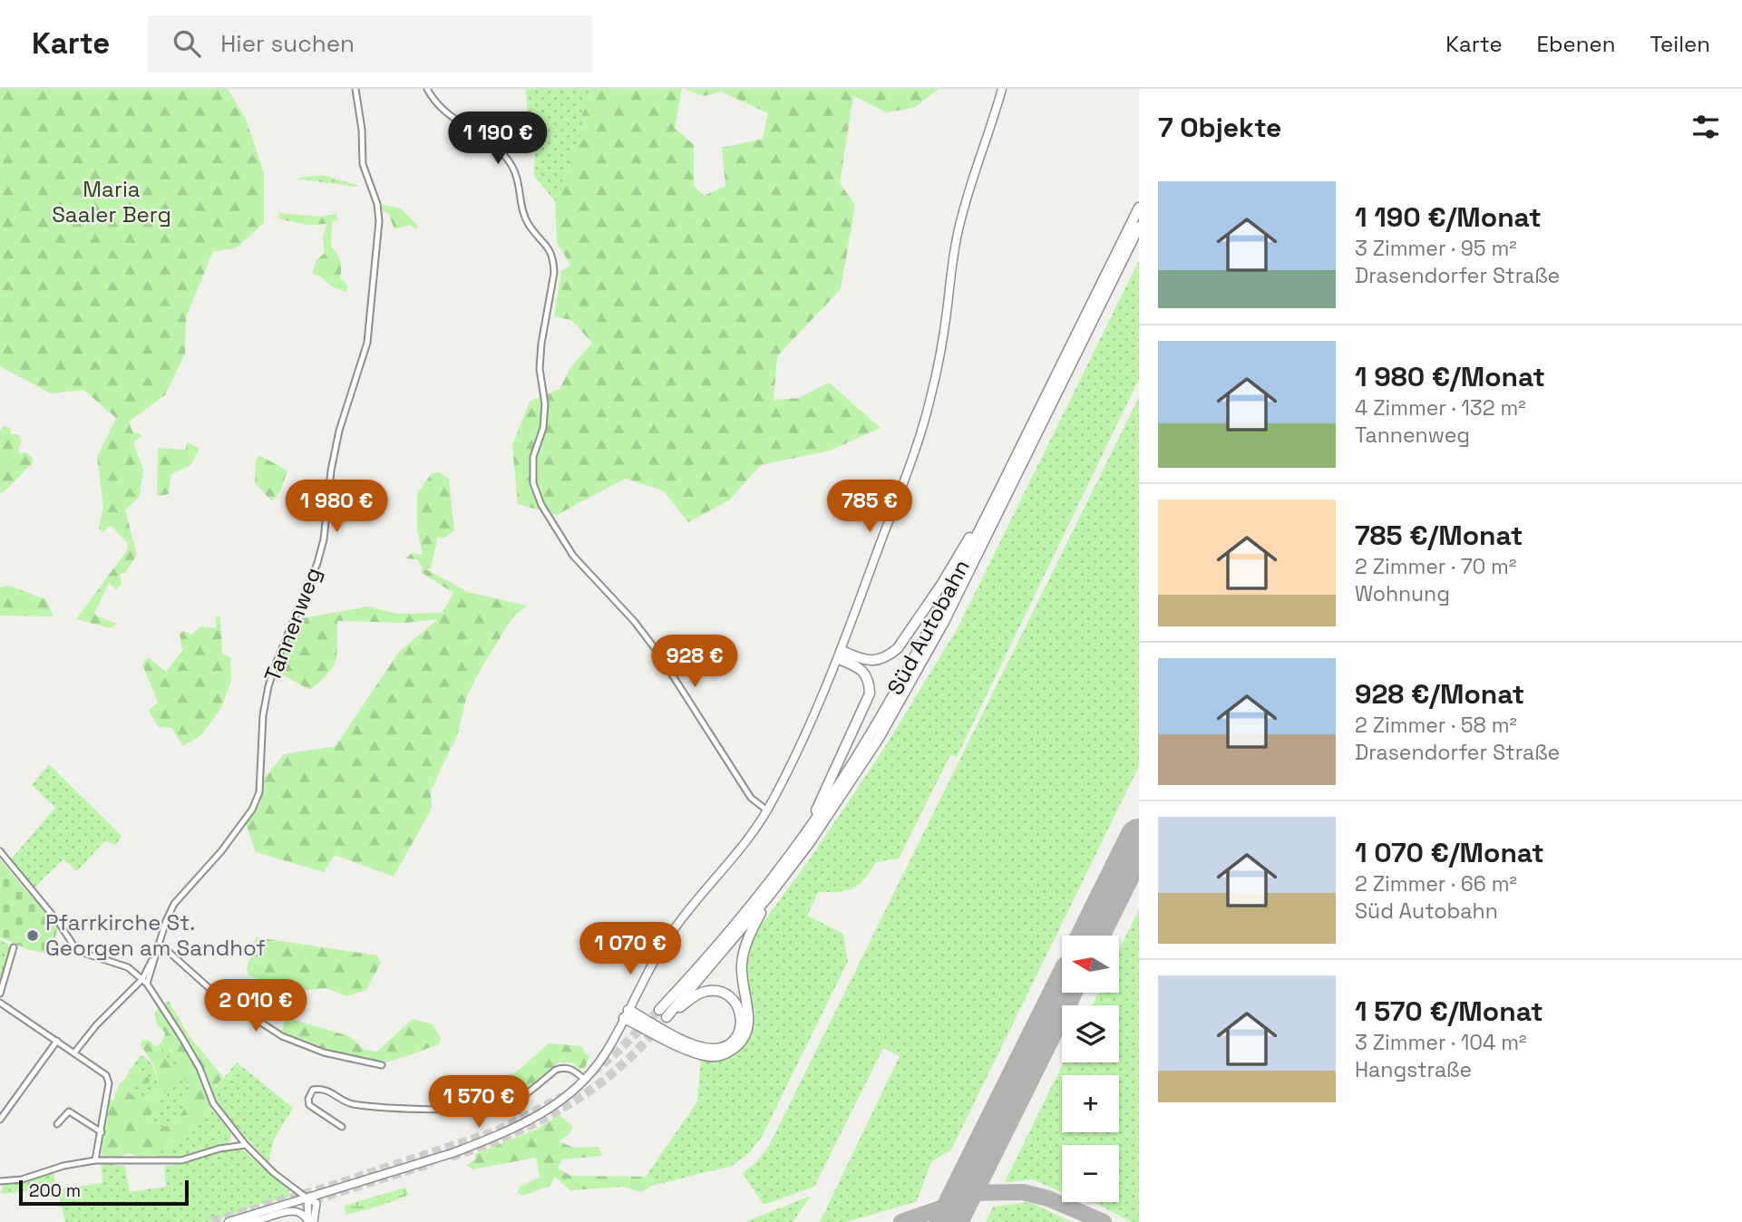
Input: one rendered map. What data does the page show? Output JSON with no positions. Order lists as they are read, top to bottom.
{
  "streets": {
    "highway": ["Süd Autobahn"],
    "street": ["Tannenweg"]
  },
  "parks": ["Maria Saaler Berg"],
  "places": ["Pfarrkirche St. Georgen am Sandhof"],
  "scale_bar": "200 m",
  "north": "left",
  "page": {
    "header": "Karte",
    "search": "Hier suchen",
    "nav": ["Karte", "Ebenen", "Teilen"],
    "heading": "7 Objekte",
    "price": [
      "1 190 €",
      "1 980 €",
      "785 €",
      "928 €",
      "1 070 €",
      "2 010 €",
      "1 570 €"
    ],
    "list": [
      {
        "name": "1 190 €/Monat",
        "note": "3 Zimmer · 95 m² · Drasendorfer Straße"
      },
      {
        "name": "1 980 €/Monat",
        "note": "4 Zimmer · 132 m² · Tannenweg"
      },
      {
        "name": "785 €/Monat",
        "note": "2 Zimmer · 70 m² · Wohnung"
      },
      {
        "name": "928 €/Monat",
        "note": "2 Zimmer · 58 m² · Drasendorfer Straße"
      },
      {
        "name": "1 070 €/Monat",
        "note": "2 Zimmer · 66 m² · Süd Autobahn"
      },
      {
        "name": "1 570 €/Monat",
        "note": "3 Zimmer · 104 m² · Hangstraße"
      }
    ],
    "map_buttons": ["+", "−"],
    "scale": "200 m"
  }
}
